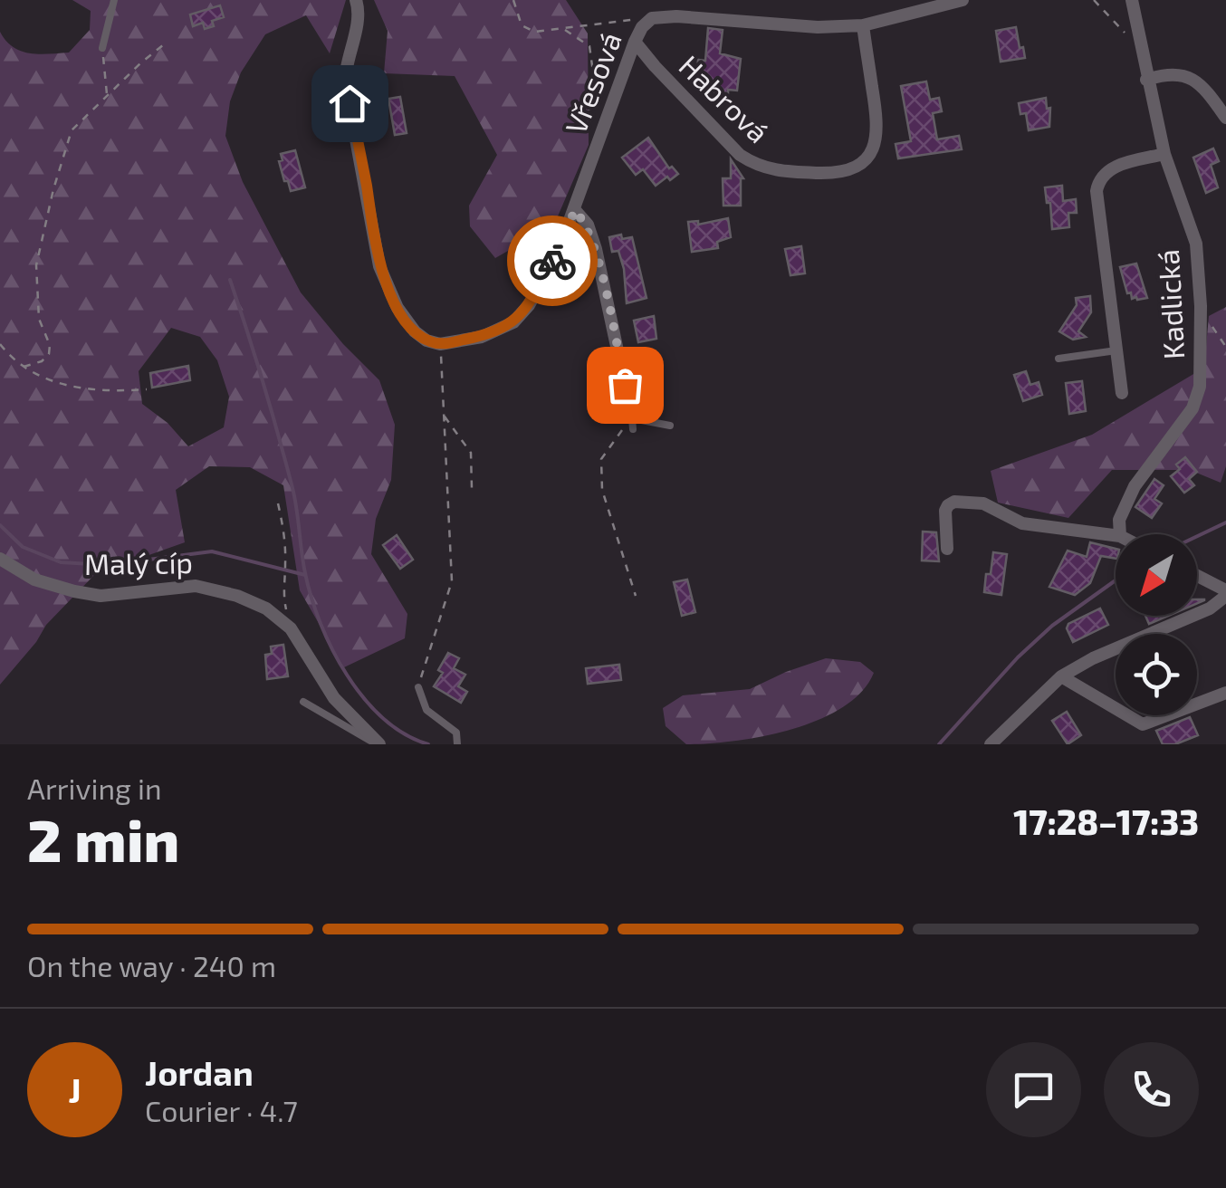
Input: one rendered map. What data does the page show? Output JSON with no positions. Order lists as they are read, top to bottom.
{
  "streets": {
    "street": [
      "Vřesová",
      "Habrová",
      "Kadlická",
      "Malý cíp"
    ]
  },
  "crossings": [
    ["Vřesová", "Habrová"]
  ],
  "north": "bottom left",
  "page": {
    "heading": ["2 min", "Arriving in", "17:28–17:33"],
    "panel": ["Jordan", "Courier · 4.7"],
    "bar": "On the way · 240 m",
    "round": "J"
  }
}
